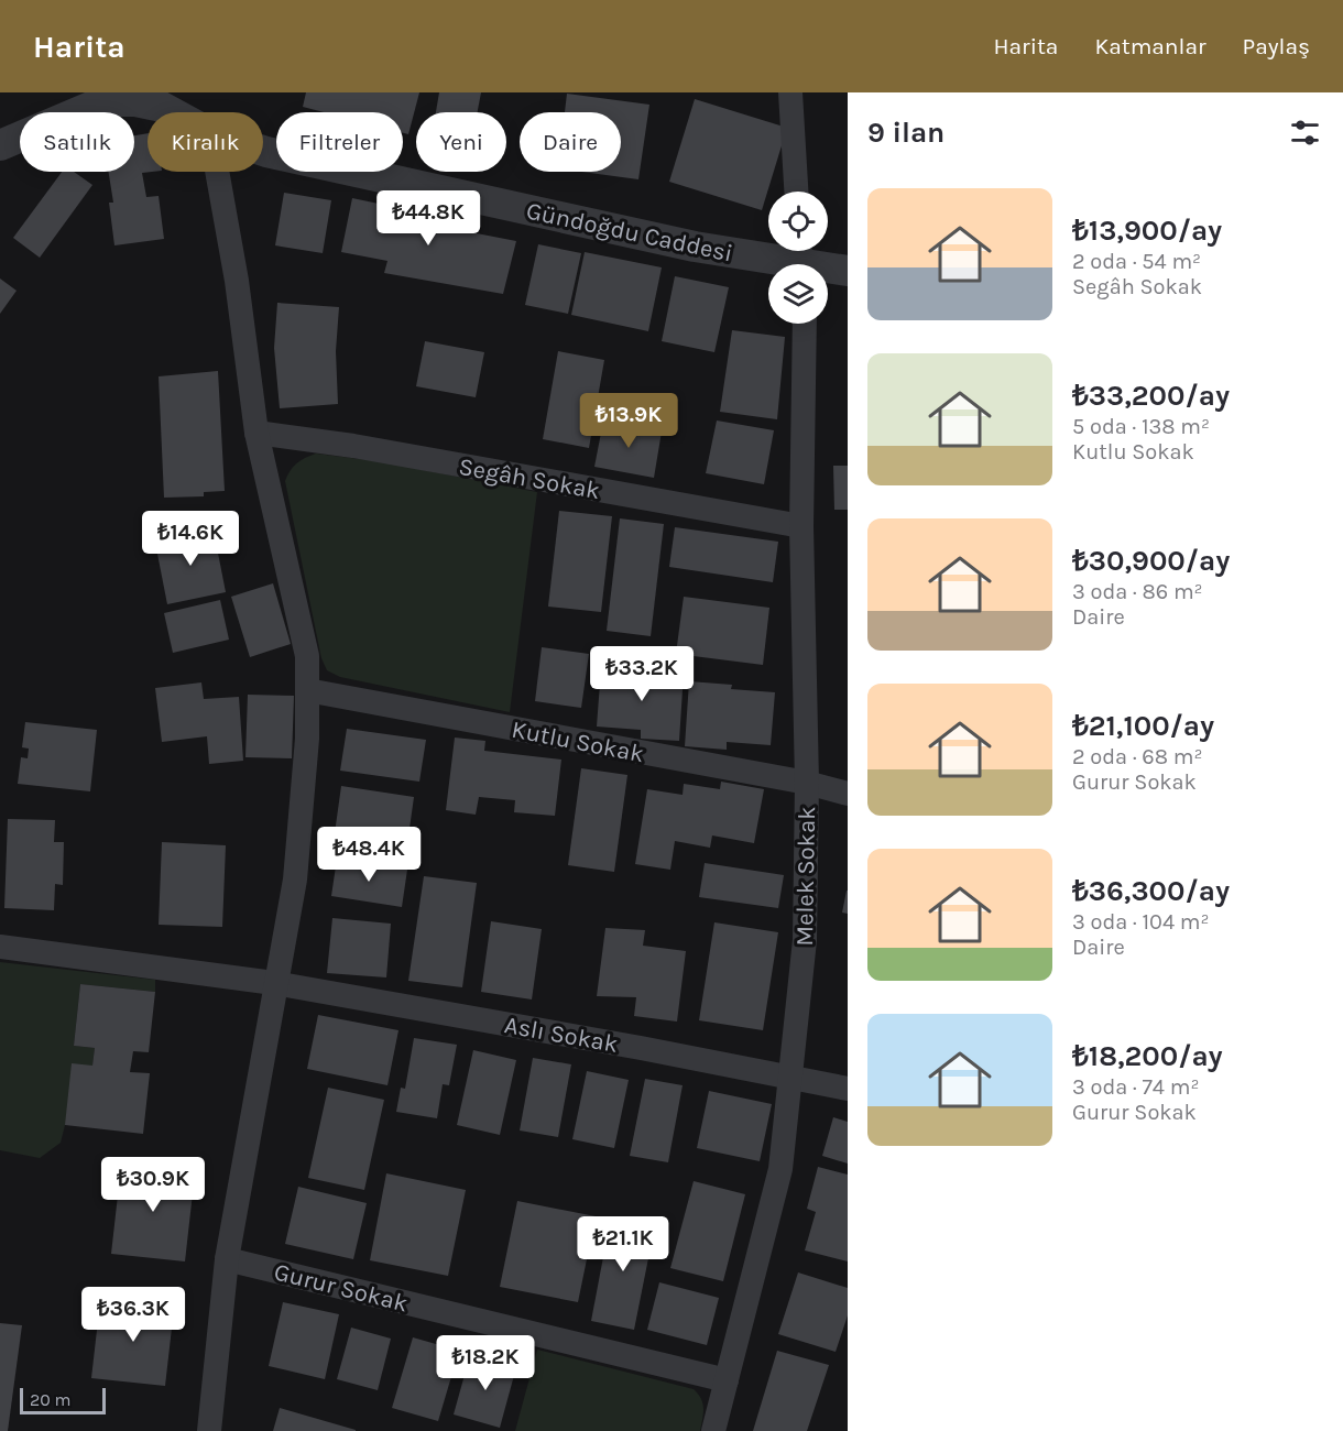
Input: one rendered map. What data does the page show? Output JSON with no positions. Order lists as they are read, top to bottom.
{
  "streets": {
    "street": [
      "Gündoğdu Caddesi",
      "Segâh Sokak",
      "Kutlu Sokak",
      "Melek Sokak",
      "Aslı Sokak",
      "Gurur Sokak"
    ]
  },
  "crossings": [
    ["Segâh Sokak", "Melek Sokak"],
    ["Kutlu Sokak", "Melek Sokak"],
    ["Melek Sokak", "Aslı Sokak"],
    ["Melek Sokak", "Gurur Sokak"]
  ],
  "scale_bar": "20 m",
  "page": {
    "header": "Harita",
    "nav": ["Harita", "Katmanlar", "Paylaş"],
    "heading": "9 ilan",
    "chip": [
      "Satılık",
      "Kiralık",
      "Filtreler",
      "Yeni",
      "Daire"
    ],
    "list": [
      {
        "name": "₺13,900/ay",
        "note": "2 oda · 54 m² · Segâh Sokak"
      },
      {
        "name": "₺33,200/ay",
        "note": "5 oda · 138 m² · Kutlu Sokak"
      },
      {
        "name": "₺30,900/ay",
        "note": "3 oda · 86 m² · Daire"
      },
      {
        "name": "₺21,100/ay",
        "note": "2 oda · 68 m² · Gurur Sokak"
      },
      {
        "name": "₺36,300/ay",
        "note": "3 oda · 104 m² · Daire"
      },
      {
        "name": "₺18,200/ay",
        "note": "3 oda · 74 m² · Gurur Sokak"
      }
    ],
    "price": [
      "₺44.8K",
      "₺13.9K",
      "₺14.6K",
      "₺33.2K",
      "₺48.4K",
      "₺30.9K",
      "₺21.1K",
      "₺36.3K",
      "₺18.2K"
    ],
    "scale": "20 m"
  }
}
